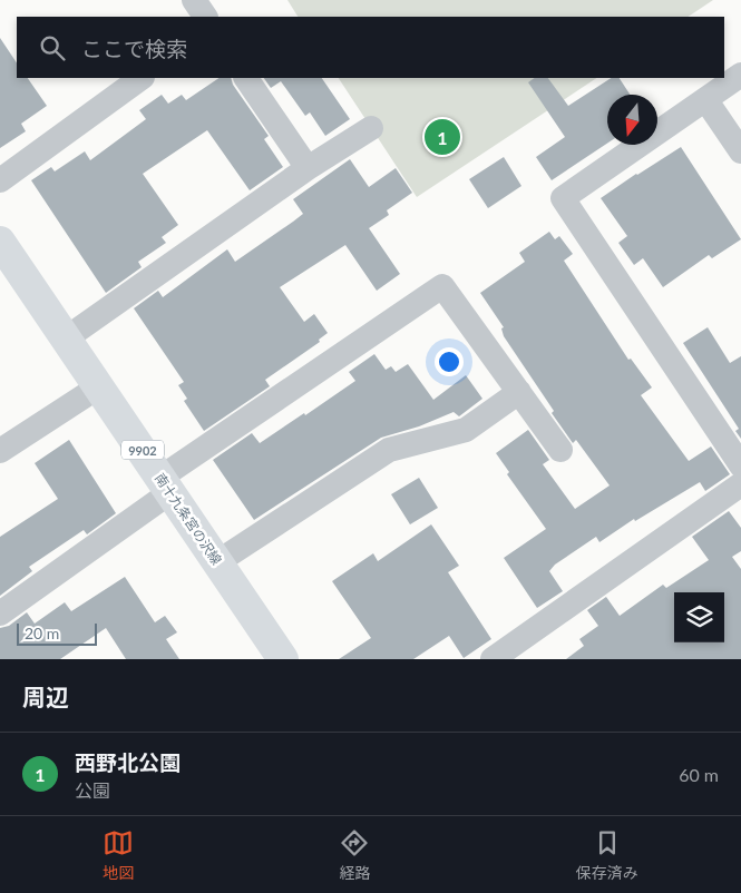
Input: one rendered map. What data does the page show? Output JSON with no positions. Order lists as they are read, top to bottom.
{
  "streets": {
    "main road": ["9902", "南十九条宮の沢線"]
  },
  "scale_bar": "20 m",
  "north": "bottom",
  "page": {
    "search": "ここで検索",
    "pins": "1",
    "scale": "20 m",
    "heading": "周辺",
    "list": [
      {
        "mark": "1",
        "name": "西野北公園",
        "note": "公園",
        "value": "60 m"
      }
    ],
    "nav": ["地図", "経路", "保存済み"]
  }
}
